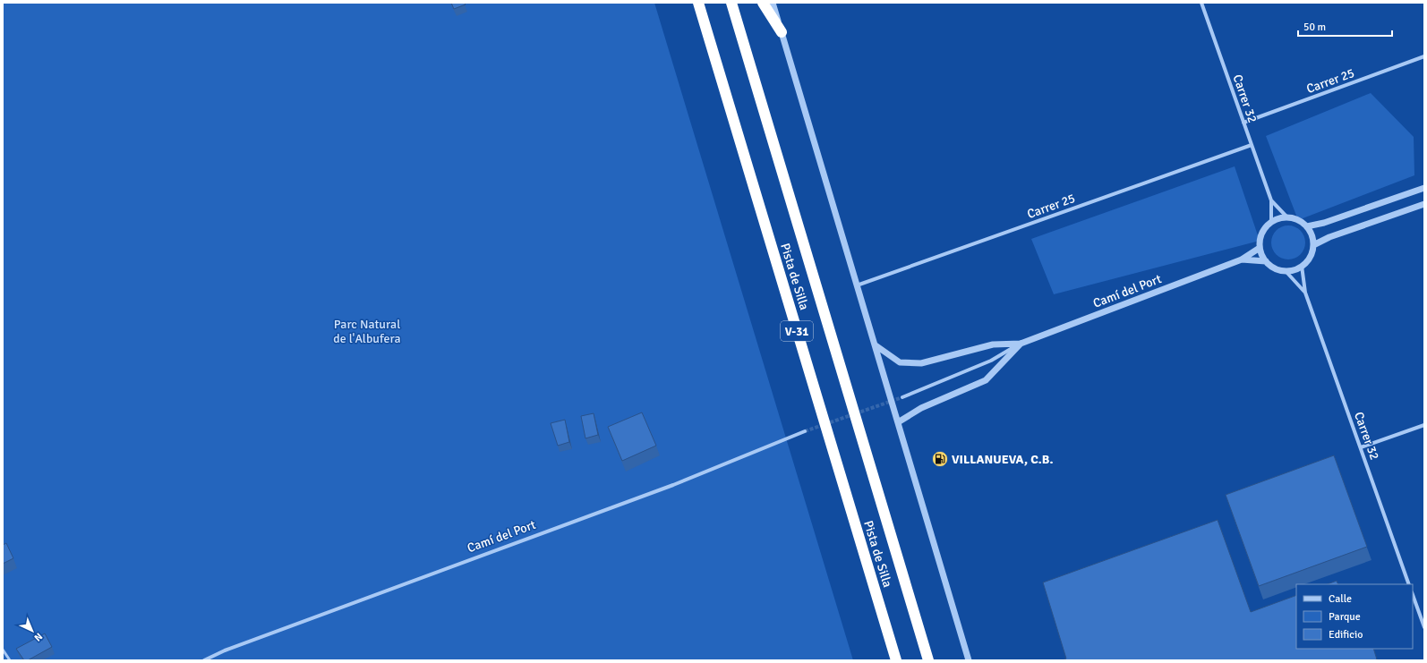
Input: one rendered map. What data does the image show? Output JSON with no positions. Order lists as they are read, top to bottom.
{
  "streets": {
    "highway": ["Pista de Silla", "V-31"],
    "street": ["Carrer 25", "Carrer 32", "Camí del Port"]
  },
  "crossings": [
    ["Carrer 25", "Carrer 32"],
    ["Carrer 32", "Camí del Port"]
  ],
  "parks": ["Parc Natural de l'Albufera"],
  "places": {
    "fuel station": ["VILLANUEVA, C.B."]
  },
  "legend": ["Calle", "Parque", "Edificio"],
  "scale_bar": "50 m",
  "north": "bottom right"
}
